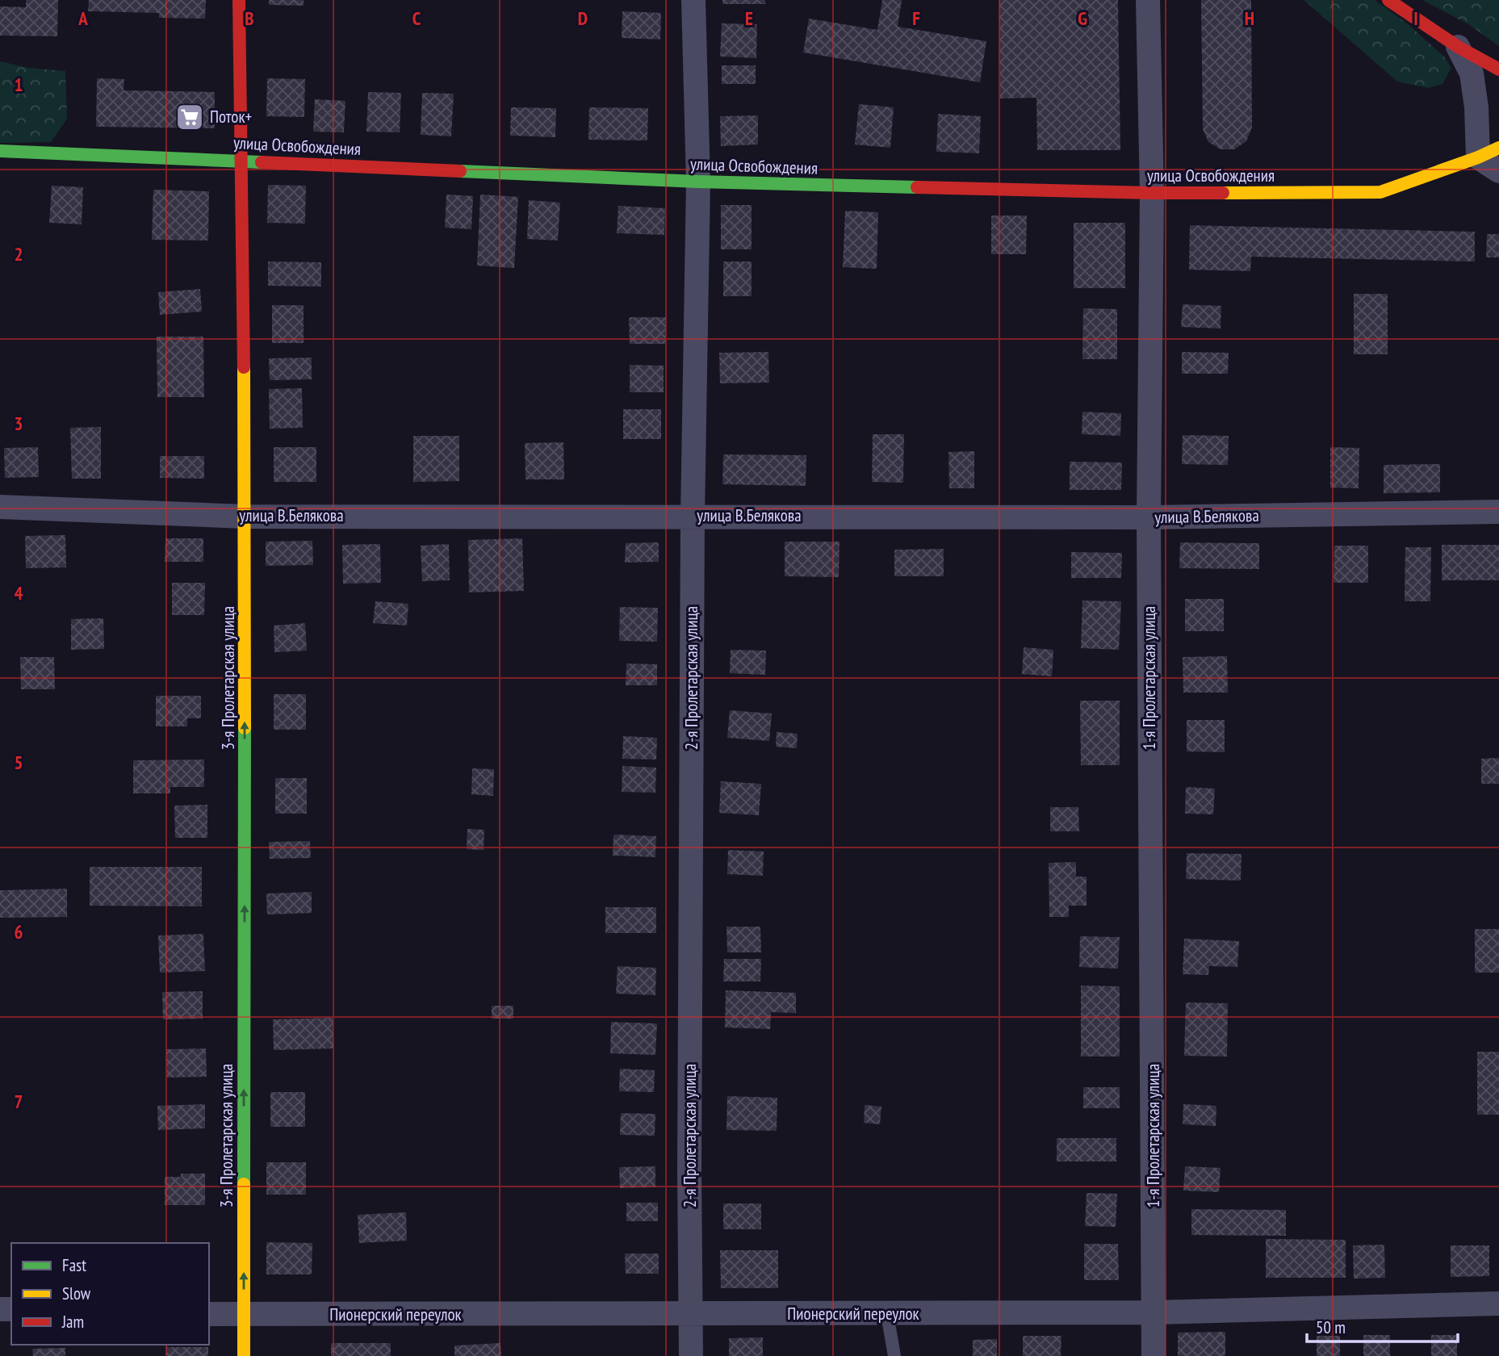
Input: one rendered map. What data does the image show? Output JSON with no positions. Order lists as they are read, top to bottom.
{
  "streets": {
    "street": [
      "улица Освобождения",
      "улица В.Белякова",
      "3-я Пролетарская улица",
      "2-я Пролетарская улица",
      "1-я Пролетарская улица",
      "Пионерский переулок"
    ]
  },
  "crossings": [
    ["улица Освобождения", "3-я Пролетарская улица"],
    ["улица Освобождения", "2-я Пролетарская улица"],
    ["улица Освобождения", "1-я Пролетарская улица"],
    ["улица В.Белякова", "3-я Пролетарская улица"],
    ["улица В.Белякова", "2-я Пролетарская улица"],
    ["улица В.Белякова", "1-я Пролетарская улица"],
    ["3-я Пролетарская улица", "Пионерский переулок"],
    ["2-я Пролетарская улица", "Пионерский переулок"],
    ["1-я Пролетарская улица", "Пионерский переулок"]
  ],
  "one_way": ["3-я Пролетарская улица"],
  "places": {
    "supermarket": ["Поток+"]
  },
  "legend": ["Fast", "Slow", "Jam"],
  "scale_bar": "50 m",
  "grid": {
    "columns": [
      "A",
      "B",
      "C",
      "D",
      "E",
      "F",
      "G",
      "H",
      "I"
    ],
    "rows": [
      "1",
      "2",
      "3",
      "4",
      "5",
      "6",
      "7"
    ]
  }
}
